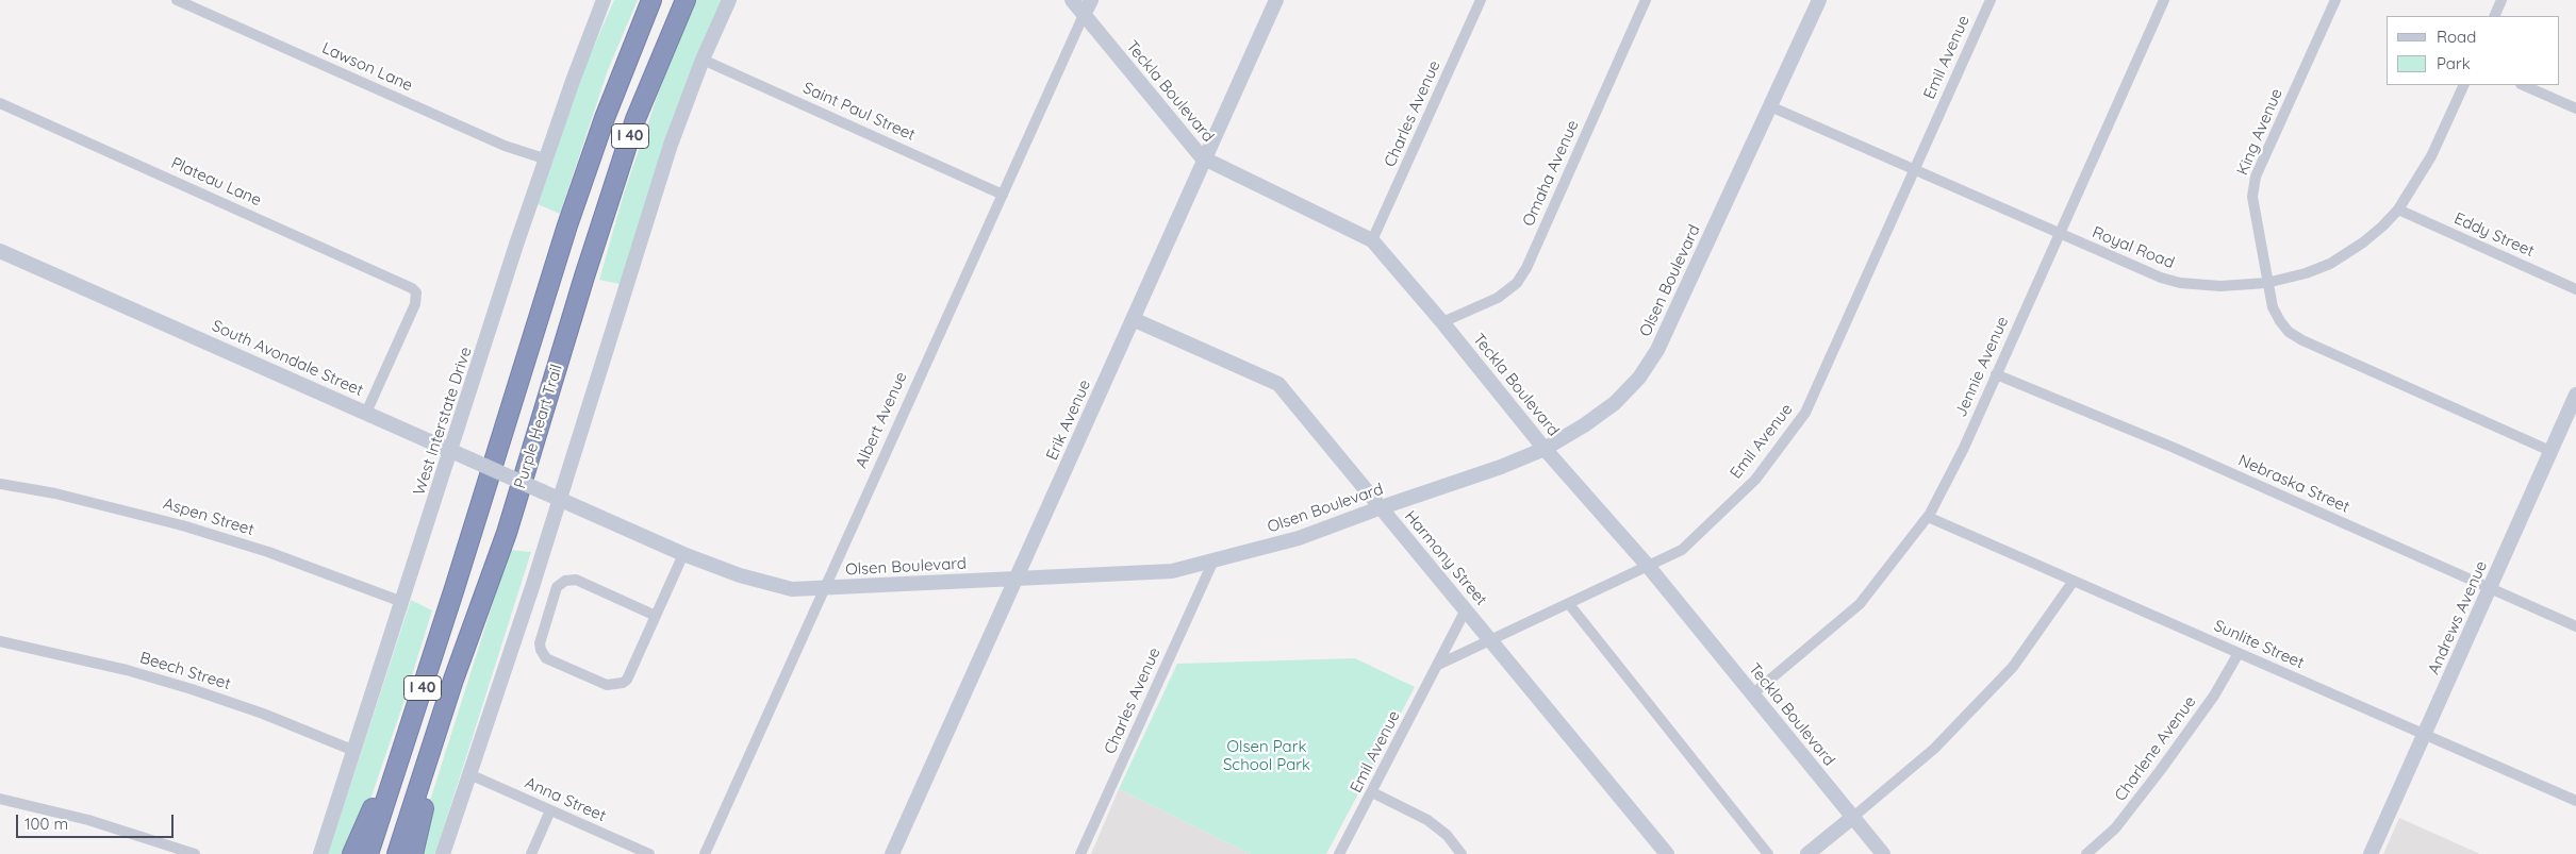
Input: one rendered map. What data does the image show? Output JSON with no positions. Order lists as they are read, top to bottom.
{
  "streets": {
    "highway": ["I 40", "Purple Heart Trail"],
    "main road": [
      "Teckla Boulevard",
      "Olsen Boulevard",
      "South Avondale Street",
      "Albert Avenue",
      "Erik Avenue",
      "West Interstate Drive",
      "Harmony Street",
      "Andrews Avenue"
    ],
    "street": [
      "Emil Avenue",
      "Lawson Lane",
      "Saint Paul Street",
      "Charles Avenue",
      "King Avenue",
      "Omaha Avenue",
      "Plateau Lane",
      "Eddy Street",
      "Royal Road",
      "Jennie Avenue",
      "Nebraska Street",
      "Aspen Street",
      "Sunlite Street",
      "Beech Street",
      "Charlene Avenue",
      "Anna Street"
    ]
  },
  "crossings": [
    ["Emil Avenue", "Teckla Boulevard"],
    ["Emil Avenue", "Royal Road"],
    ["Emil Avenue", "Harmony Street"],
    ["Lawson Lane", "West Interstate Drive"],
    ["Teckla Boulevard", "Charles Avenue"],
    ["Teckla Boulevard", "Omaha Avenue"],
    ["Teckla Boulevard", "Olsen Boulevard"],
    ["Teckla Boulevard", "Jennie Avenue"],
    ["Teckla Boulevard", "Albert Avenue"],
    ["Teckla Boulevard", "Erik Avenue"],
    ["Saint Paul Street", "Albert Avenue"],
    ["Charles Avenue", "Olsen Boulevard"],
    ["King Avenue", "Royal Road"],
    ["Plateau Lane", "South Avondale Street"],
    ["Eddy Street", "Royal Road"],
    ["Royal Road", "Olsen Boulevard"],
    ["Royal Road", "Jennie Avenue"],
    ["Olsen Boulevard", "South Avondale Street"],
    ["Olsen Boulevard", "Albert Avenue"],
    ["Olsen Boulevard", "Erik Avenue"],
    ["Olsen Boulevard", "Harmony Street"],
    ["South Avondale Street", "West Interstate Drive"],
    ["Jennie Avenue", "Nebraska Street"],
    ["Jennie Avenue", "Sunlite Street"],
    ["Erik Avenue", "Harmony Street"],
    ["West Interstate Drive", "Aspen Street"],
    ["West Interstate Drive", "Beech Street"],
    ["Nebraska Street", "Andrews Avenue"],
    ["Andrews Avenue", "Sunlite Street"],
    ["Sunlite Street", "Charlene Avenue"]
  ],
  "parks": ["Olsen Park School Park"],
  "legend": ["Road", "Park"],
  "scale_bar": "100 m"
}
